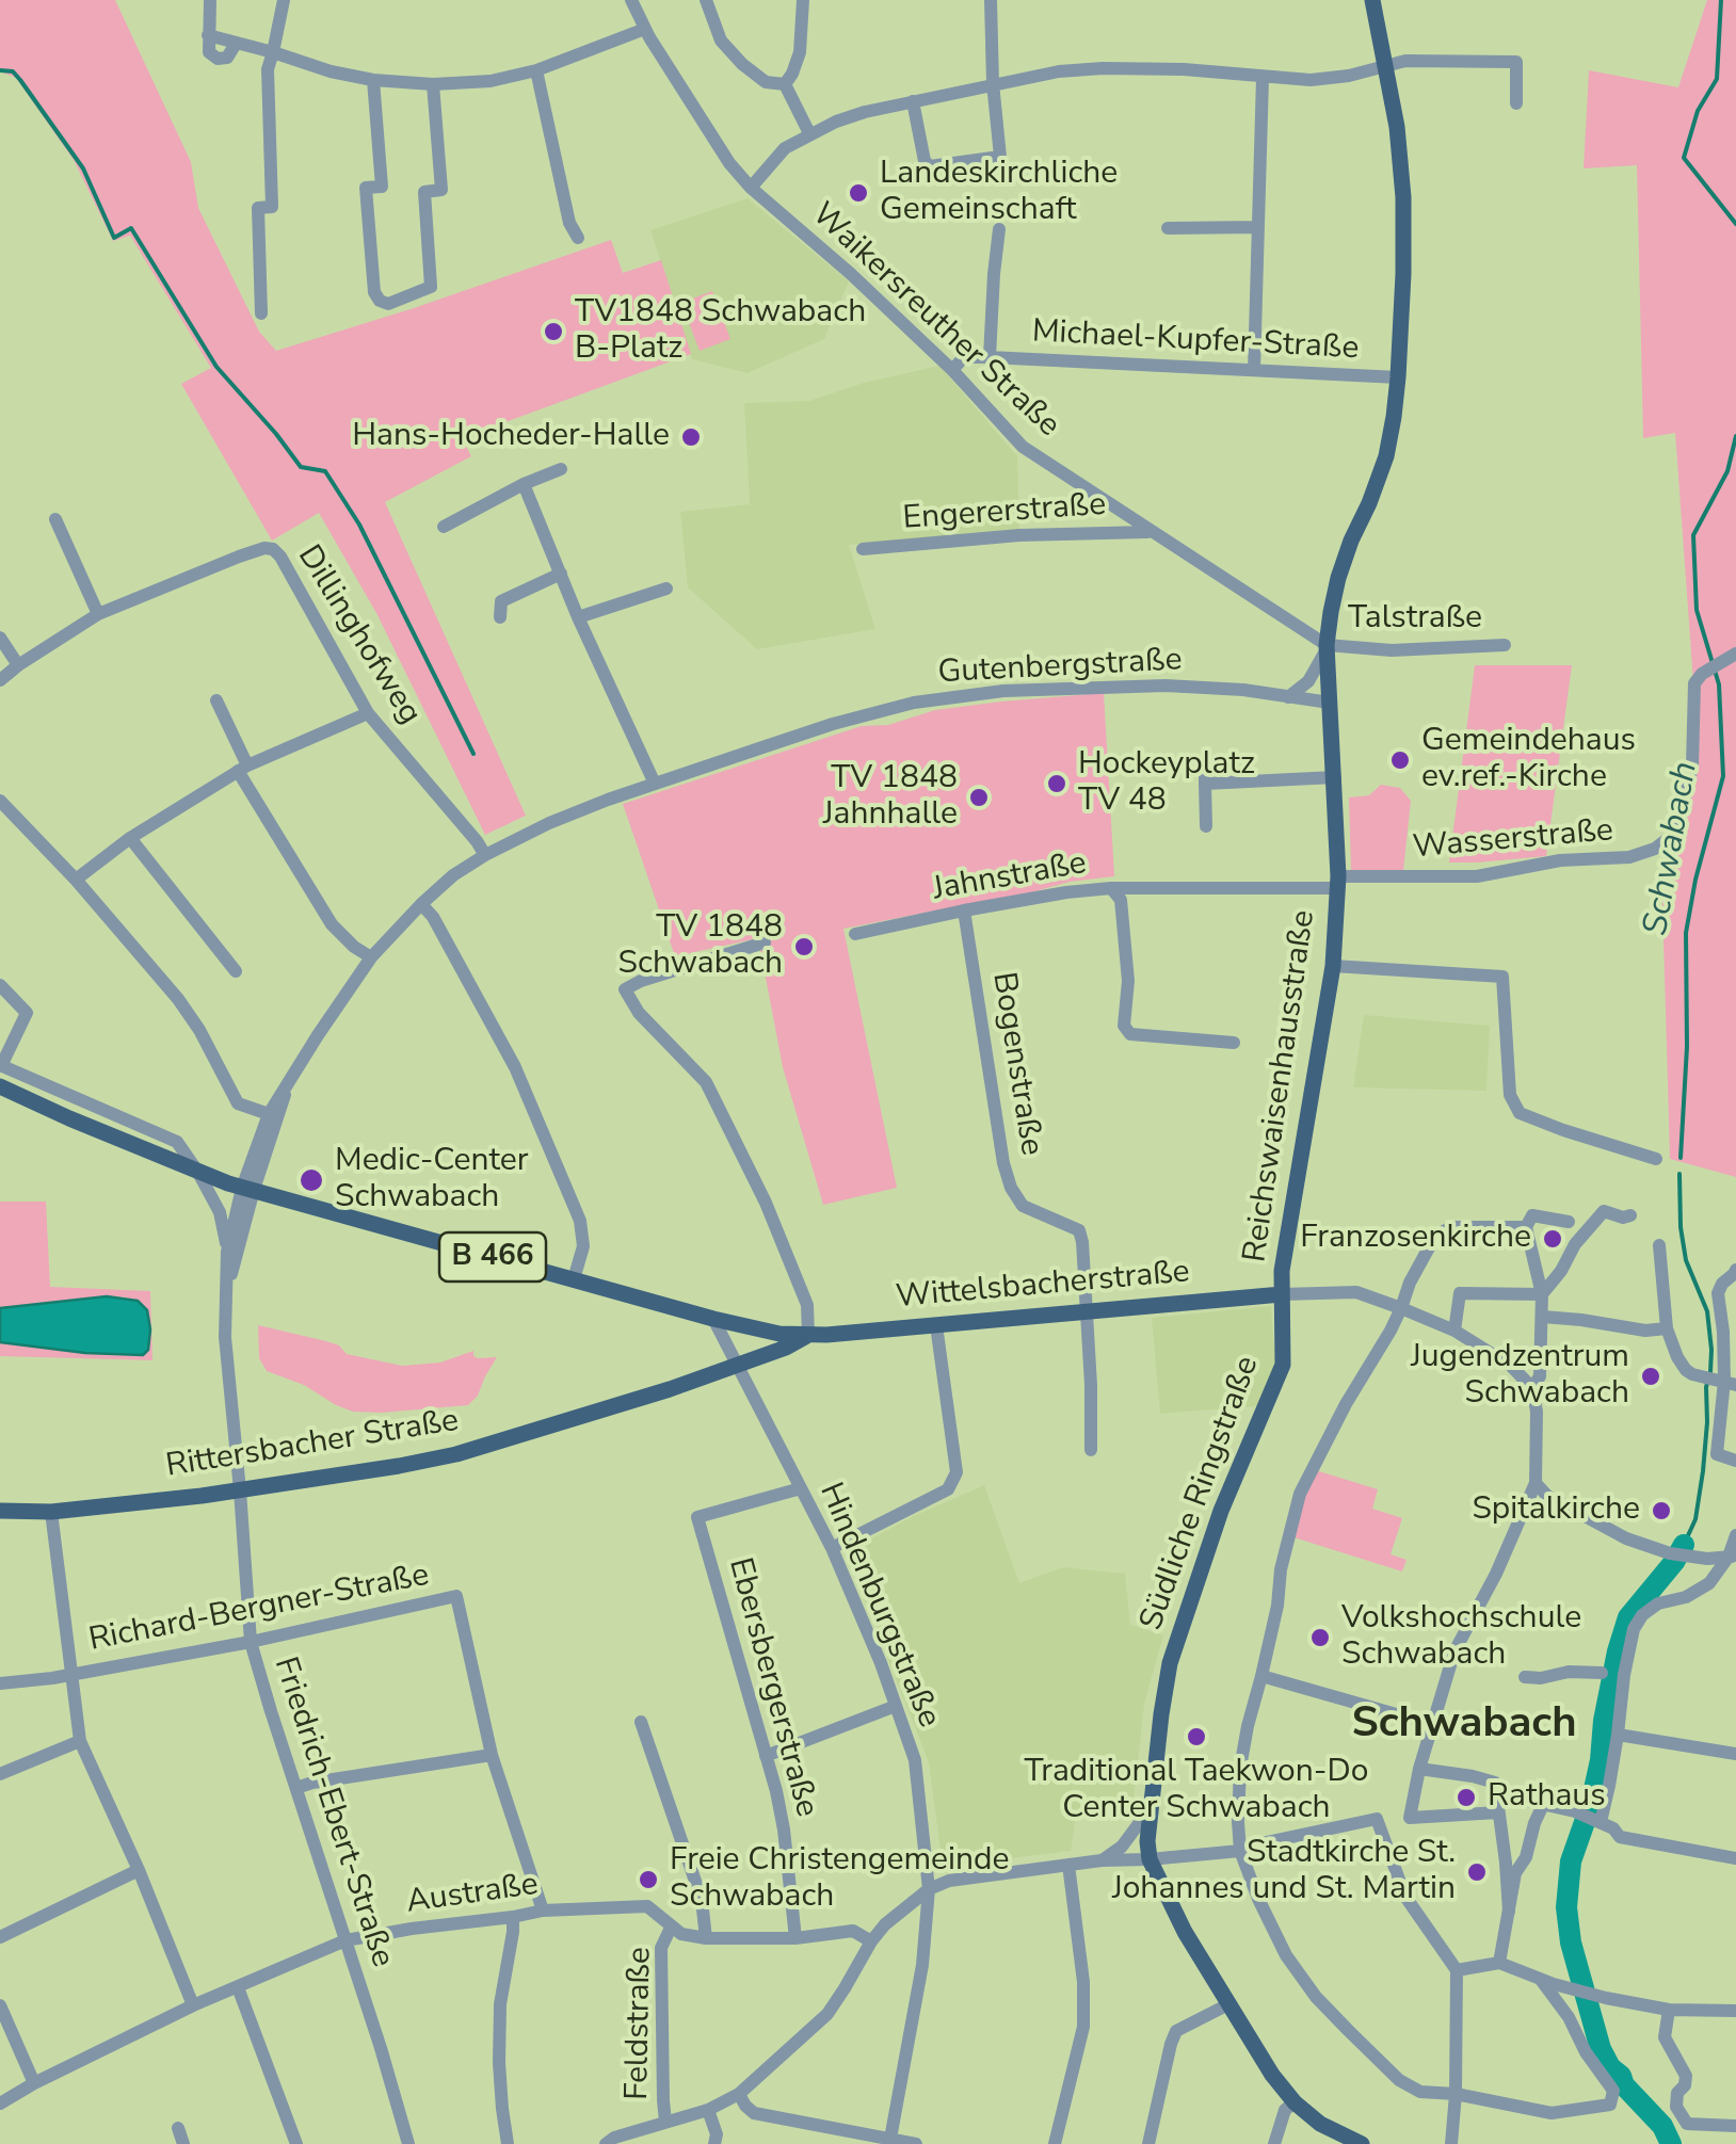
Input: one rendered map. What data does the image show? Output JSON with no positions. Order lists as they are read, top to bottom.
{
  "streets": {
    "main road": [
      "Reichswaisenhausstraße",
      "B 466",
      "Wittelsbacherstraße",
      "Rittersbacher Straße",
      "Südliche Ringstraße"
    ],
    "street": [
      "Waikersreuther Straße",
      "Michael-Kupfer-Straße",
      "Engererstraße",
      "Talstraße",
      "Dillinghofweg",
      "Gutenbergstraße",
      "Wasserstraße",
      "Jahnstraße",
      "Bogenstraße",
      "Hindenburgstraße",
      "Richard-Bergner-Straße",
      "Ebersbergerstraße",
      "Friedrich-Ebert-Straße",
      "Austraße",
      "Feldstraße"
    ]
  },
  "crossings": [
    ["Waikersreuther Straße", "Michael-Kupfer-Straße"],
    ["Waikersreuther Straße", "Engererstraße"],
    ["Waikersreuther Straße", "Talstraße"],
    ["Waikersreuther Straße", "Reichswaisenhausstraße"],
    ["Michael-Kupfer-Straße", "Reichswaisenhausstraße"],
    ["Talstraße", "Reichswaisenhausstraße"],
    ["Dillinghofweg", "Gutenbergstraße"],
    ["Gutenbergstraße", "Reichswaisenhausstraße"],
    ["Wasserstraße", "Reichswaisenhausstraße"],
    ["Jahnstraße", "Bogenstraße"],
    ["Jahnstraße", "Reichswaisenhausstraße"],
    ["Bogenstraße", "Wittelsbacherstraße"],
    ["Reichswaisenhausstraße", "Wittelsbacherstraße"],
    ["Reichswaisenhausstraße", "Südliche Ringstraße"],
    ["B 466", "Wittelsbacherstraße"],
    ["B 466", "Rittersbacher Straße"],
    ["B 466", "Hindenburgstraße"],
    ["Wittelsbacherstraße", "Rittersbacher Straße"],
    ["Wittelsbacherstraße", "Südliche Ringstraße"],
    ["Rittersbacher Straße", "Hindenburgstraße"],
    ["Rittersbacher Straße", "Friedrich-Ebert-Straße"],
    ["Hindenburgstraße", "Ebersbergerstraße"],
    ["Richard-Bergner-Straße", "Friedrich-Ebert-Straße"],
    ["Ebersbergerstraße", "Austraße"],
    ["Friedrich-Ebert-Straße", "Austraße"],
    ["Austraße", "Feldstraße"]
  ],
  "districts": ["Schwabach"],
  "water": ["Schwabach"],
  "places": [
    "Landeskirchliche Gemeinschaft",
    "TV1848 Schwabach B-Platz",
    "Hans-Hocheder-Halle",
    "Gemeindehaus ev.ref.-Kirche",
    "Hockeyplatz TV 48",
    "TV 1848 Jahnhalle",
    "TV 1848 Schwabach",
    "Medic-Center Schwabach",
    "Franzosenkirche",
    "Jugendzentrum Schwabach",
    "Spitalkirche",
    "Volkshochschule Schwabach",
    "Traditional Taekwon-Do Center Schwabach",
    "Rathaus",
    "Stadtkirche St. Johannes und St. Martin",
    "Freie Christengemeinde Schwabach"
  ]
}
